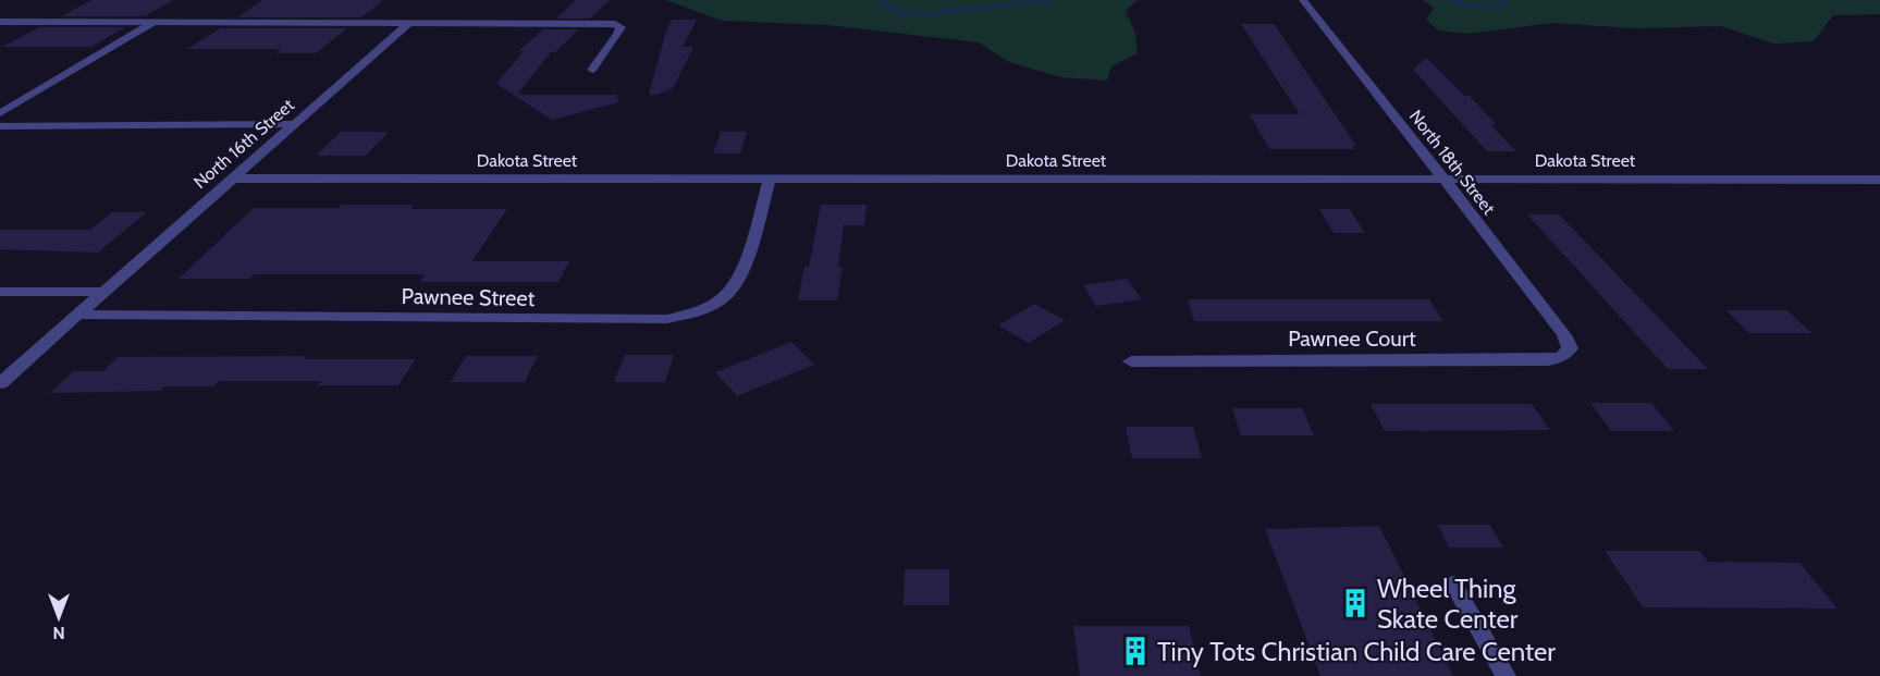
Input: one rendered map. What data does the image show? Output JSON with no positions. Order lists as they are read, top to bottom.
{
  "streets": {
    "street": [
      "North 16th Street",
      "Dakota Street",
      "North 18th Street",
      "Pawnee Street",
      "Pawnee Court"
    ]
  },
  "crossings": [
    ["North 16th Street", "Dakota Street"],
    ["North 16th Street", "Pawnee Street"],
    ["Dakota Street", "North 18th Street"],
    ["Dakota Street", "Pawnee Street"],
    ["North 18th Street", "Pawnee Court"]
  ],
  "places": {
    "building": ["Wheel Thing Skate Center", "Tiny Tots Christian Child Care Center"]
  },
  "north": "bottom"
}
